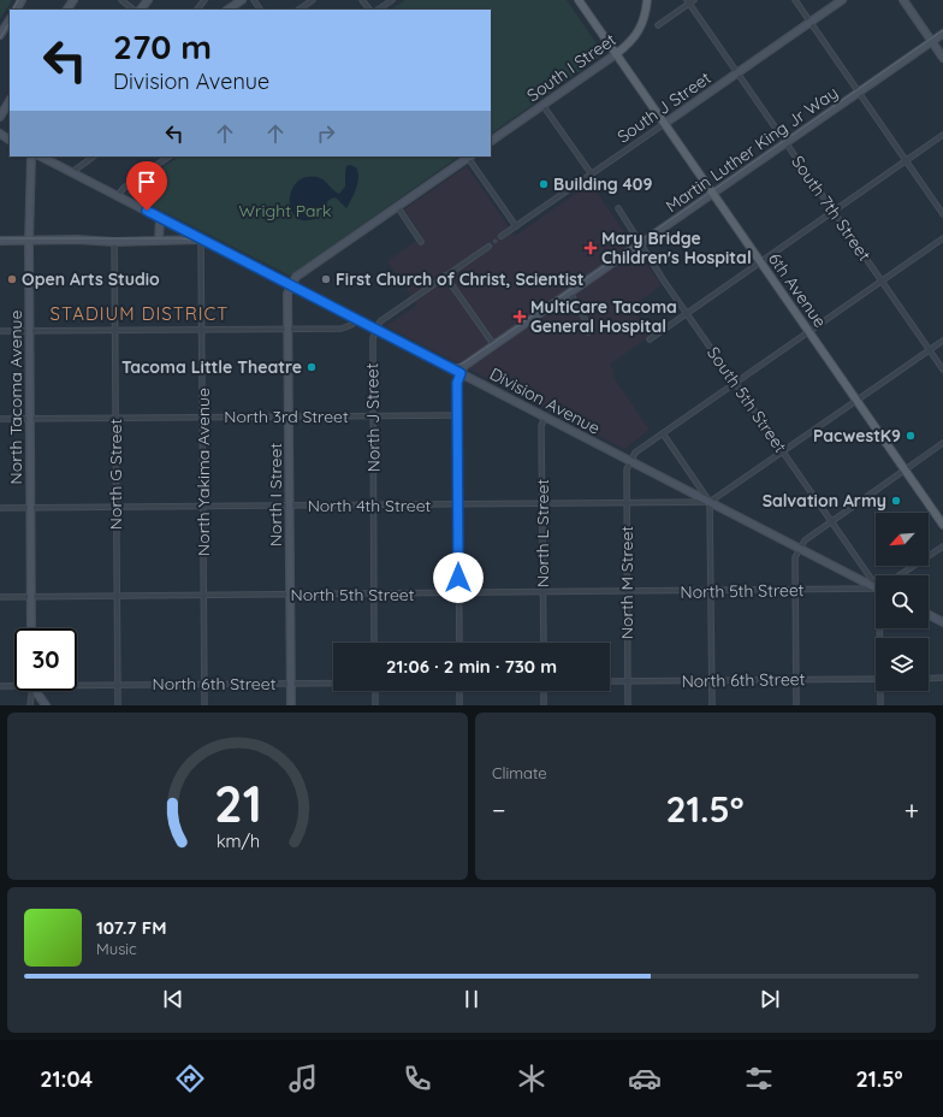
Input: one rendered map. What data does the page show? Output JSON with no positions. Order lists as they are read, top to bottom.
{
  "streets": {
    "main road": [
      "South I Street",
      "South J Street",
      "Martin Luther King Jr Way",
      "6th Avenue",
      "North Tacoma Avenue",
      "Division Avenue",
      "North I Street"
    ],
    "street": [
      "South 7th Street",
      "South 5th Street",
      "North 3rd Street",
      "North J Street",
      "North Yakima Avenue",
      "North G Street",
      "North 4th Street",
      "North L Street",
      "North M Street",
      "North 5th Street",
      "North 6th Street"
    ]
  },
  "crossings": [
    ["South I Street", "6th Avenue"],
    ["South J Street", "South 7th Street"],
    ["South J Street", "6th Avenue"],
    ["Martin Luther King Jr Way", "South 7th Street"],
    ["Martin Luther King Jr Way", "6th Avenue"],
    ["Martin Luther King Jr Way", "South 5th Street"],
    ["Martin Luther King Jr Way", "Division Avenue"],
    ["North Tacoma Avenue", "North 3rd Street"],
    ["North Tacoma Avenue", "North 4th Street"],
    ["North Tacoma Avenue", "North 5th Street"],
    ["Division Avenue", "North J Street"],
    ["Division Avenue", "North Yakima Avenue"],
    ["Division Avenue", "North I Street"],
    ["Division Avenue", "North 4th Street"],
    ["Division Avenue", "North L Street"],
    ["Division Avenue", "North M Street"],
    ["North 3rd Street", "North J Street"],
    ["North 3rd Street", "North Yakima Avenue"],
    ["North 3rd Street", "North G Street"],
    ["North 3rd Street", "North I Street"],
    ["North J Street", "North 4th Street"],
    ["North J Street", "North 5th Street"],
    ["North Yakima Avenue", "North 4th Street"],
    ["North Yakima Avenue", "North 5th Street"],
    ["North Yakima Avenue", "North 6th Street"],
    ["North G Street", "North 4th Street"],
    ["North G Street", "North 5th Street"],
    ["North G Street", "North 6th Street"],
    ["North I Street", "North 4th Street"],
    ["North I Street", "North 5th Street"],
    ["North I Street", "North 6th Street"],
    ["North 4th Street", "North L Street"],
    ["North 4th Street", "North M Street"],
    ["North L Street", "North 5th Street"],
    ["North M Street", "North 5th Street"],
    ["North M Street", "North 6th Street"]
  ],
  "districts": ["STADIUM DISTRICT"],
  "parks": ["Wright Park"],
  "places": {
    "other": [
      "Building 409",
      "Open Arts Studio",
      "First Church of Christ, Scientist",
      "Tacoma Little Theatre",
      "PacwestK9",
      "Salvation Army"
    ],
    "health": ["Mary Bridge Children's Hospital", "MultiCare Tacoma General Hospital"]
  },
  "north": "bottom left",
  "page": {
    "turn": ["270 m", "Division Avenue"],
    "limit": "30",
    "trip": "21:06 · 2 min · 730 m",
    "tile": "Climate",
    "heat": ["−", "21.5°", "+"],
    "song": ["107.7 FM", "Music"],
    "tabs": ["21:04", "21.5°"],
    "gauge": ["21", "km/h"]
  }
}
